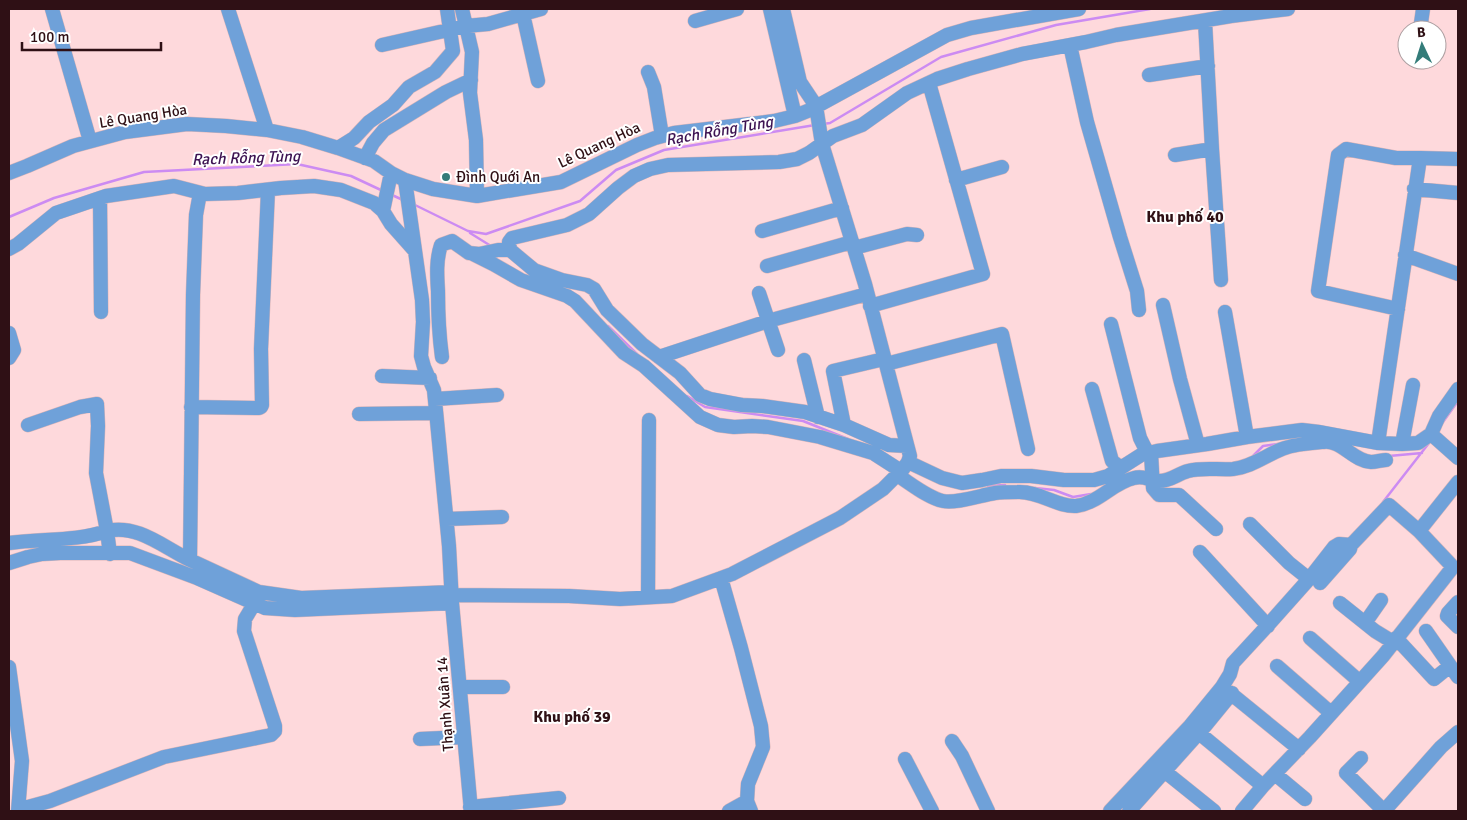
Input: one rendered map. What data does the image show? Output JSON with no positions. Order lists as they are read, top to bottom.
{
  "streets": {
    "street": ["Lê Quang Hòa", "Thạnh Xuân 14"]
  },
  "crossings": [
    ["Lê Quang Hòa", "Thạnh Xuân 14"]
  ],
  "districts": ["Khu phố 40", "Khu phố 39"],
  "water": ["Rạch Rỗng Tùng"],
  "places": ["Đình Quới An"],
  "scale_bar": "100 m",
  "north": "top"
}
